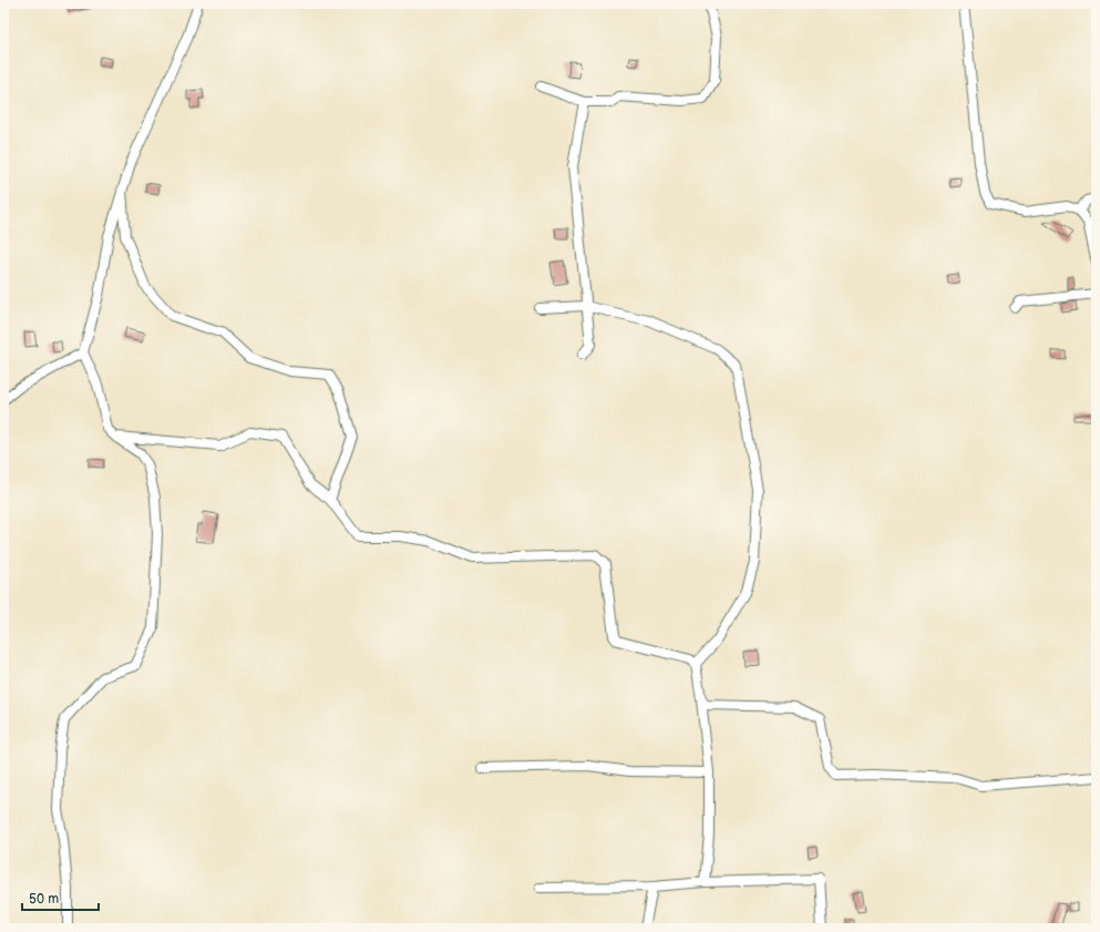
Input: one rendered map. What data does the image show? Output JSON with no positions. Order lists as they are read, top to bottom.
{
  "scale_bar": "50 m"
}
